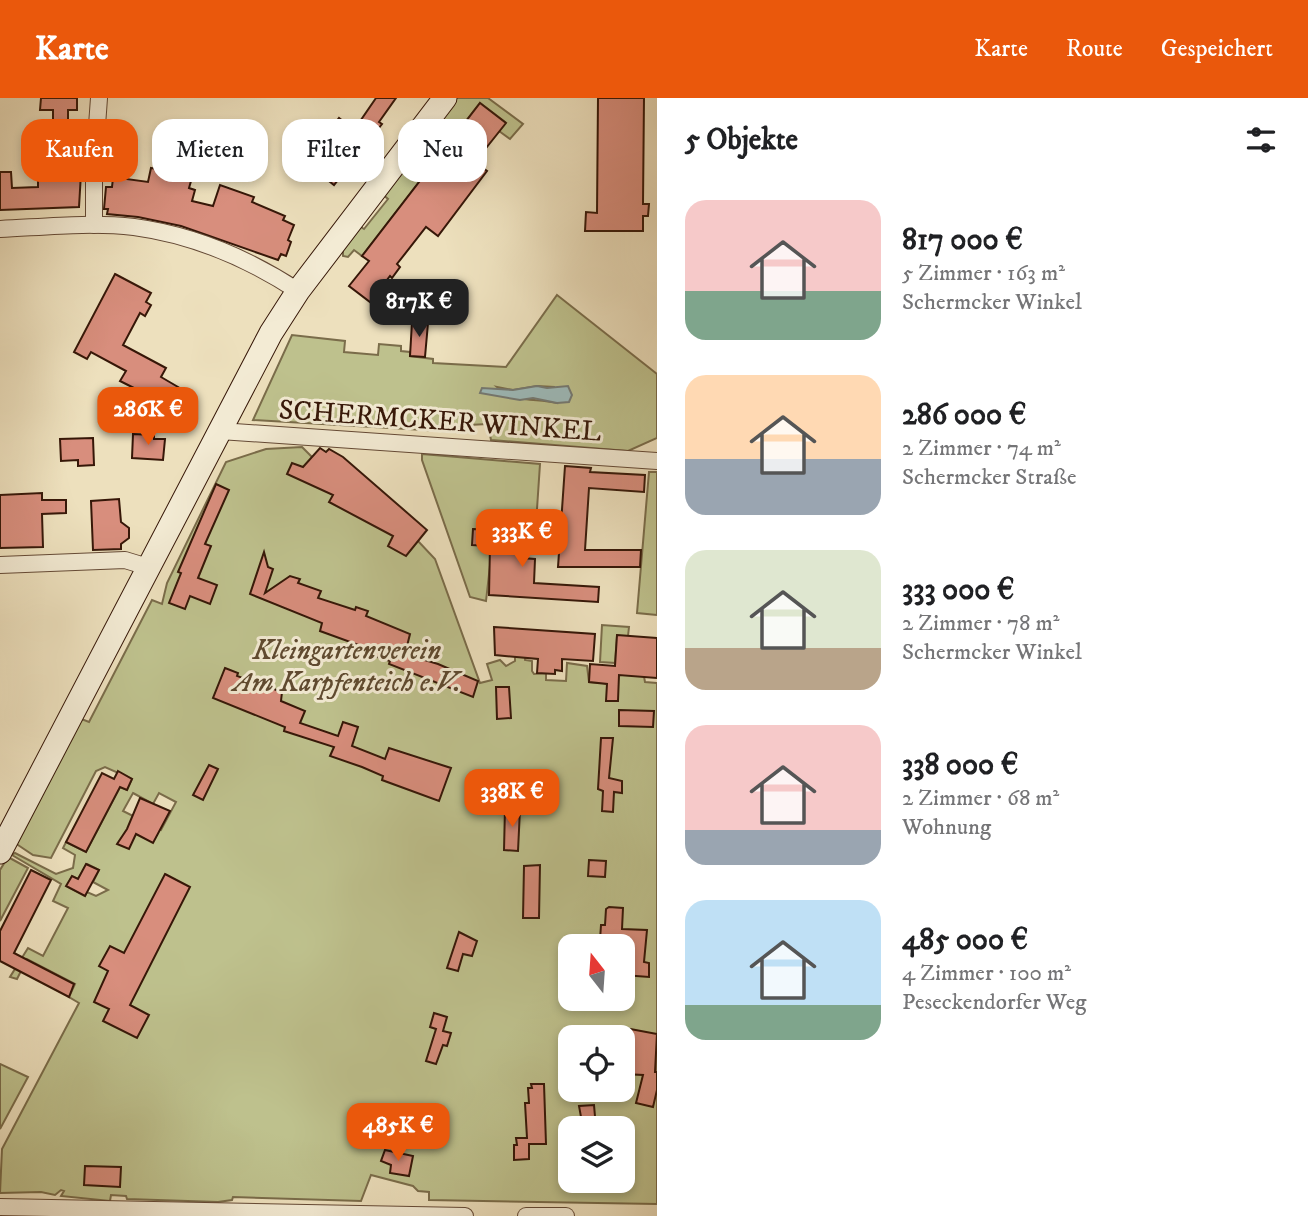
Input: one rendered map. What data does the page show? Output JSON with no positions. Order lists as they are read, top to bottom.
{
  "streets": {
    "street": ["SCHERMCKER WINKEL"]
  },
  "parks": ["Kleingartenverein Am Karpfenteich e.V."],
  "north": "top",
  "page": {
    "header": "Karte",
    "nav": ["Karte", "Route", "Gespeichert"],
    "heading": "5 Objekte",
    "chip": [
      "Kaufen",
      "Mieten",
      "Filter",
      "Neu"
    ],
    "list": [
      {
        "name": "817 000 €",
        "note": "5 Zimmer · 163 m² · Schermcker Winkel"
      },
      {
        "name": "286 000 €",
        "note": "2 Zimmer · 74 m² · Schermcker Straße"
      },
      {
        "name": "333 000 €",
        "note": "2 Zimmer · 78 m² · Schermcker Winkel"
      },
      {
        "name": "338 000 €",
        "note": "2 Zimmer · 68 m² · Wohnung"
      },
      {
        "name": "485 000 €",
        "note": "4 Zimmer · 100 m² · Peseckendorfer Weg"
      }
    ],
    "price": [
      "817K €",
      "286K €",
      "333K €",
      "338K €",
      "485K €"
    ]
  }
}
